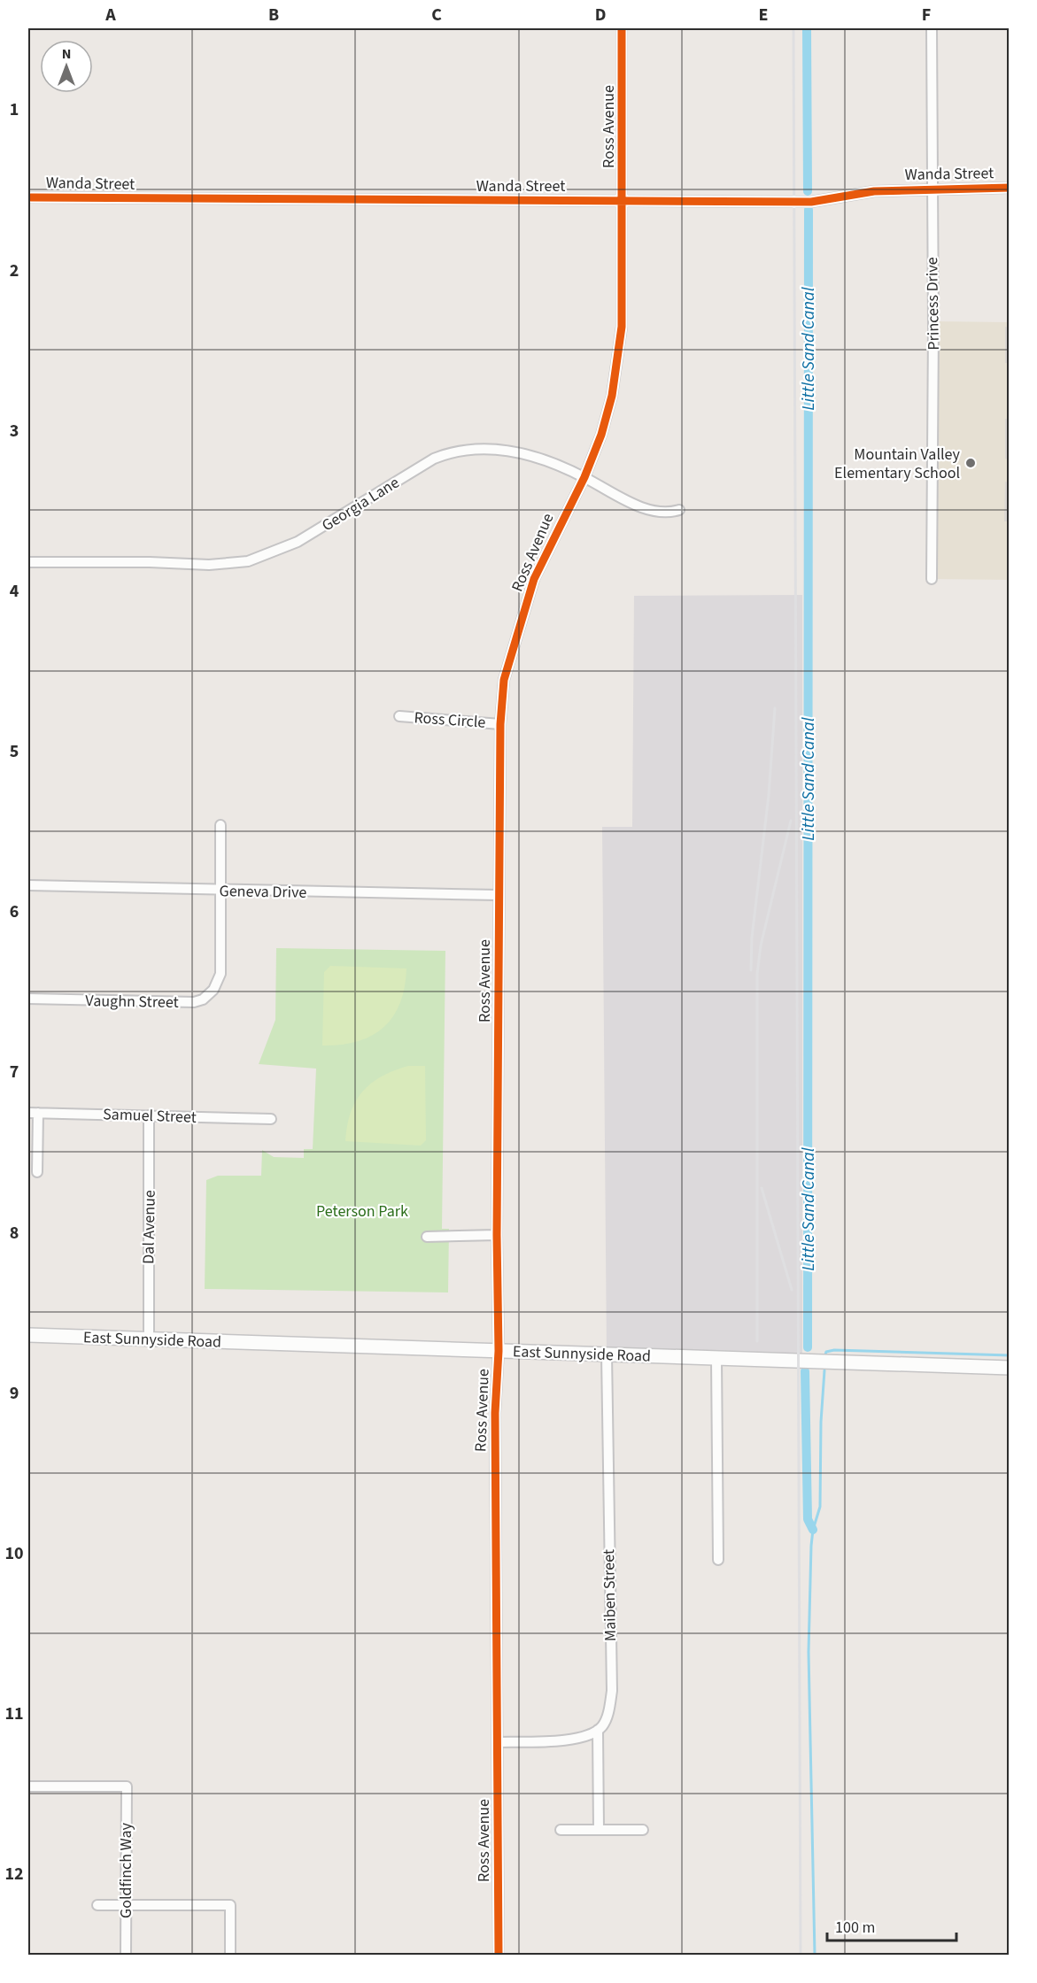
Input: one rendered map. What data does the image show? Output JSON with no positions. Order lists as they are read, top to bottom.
{
  "streets": {
    "main road": ["East Sunnyside Road"],
    "street": [
      "Ross Avenue",
      "Wanda Street",
      "Princess Drive",
      "Georgia Lane",
      "Ross Circle",
      "Geneva Drive",
      "Vaughn Street",
      "Samuel Street",
      "Dal Avenue",
      "Maiben Street",
      "Goldfinch Way"
    ]
  },
  "crossings": [
    ["Ross Avenue", "Wanda Street"],
    ["Ross Avenue", "Georgia Lane"],
    ["Ross Avenue", "Ross Circle"],
    ["Ross Avenue", "Geneva Drive"],
    ["Ross Avenue", "East Sunnyside Road"],
    ["Wanda Street", "Princess Drive"],
    ["Geneva Drive", "Vaughn Street"],
    ["Samuel Street", "Dal Avenue"],
    ["Dal Avenue", "East Sunnyside Road"],
    ["East Sunnyside Road", "Maiben Street"]
  ],
  "water": ["Little Sand Canal"],
  "parks": ["Peterson Park"],
  "places": ["Mountain Valley Elementary School"],
  "scale_bar": "100 m",
  "north": "top",
  "grid": {
    "columns": [
      "A",
      "B",
      "C",
      "D",
      "E",
      "F"
    ],
    "rows": [
      "1",
      "2",
      "3",
      "4",
      "5",
      "6",
      "7",
      "8",
      "9",
      "10",
      "11",
      "12"
    ]
  }
}
